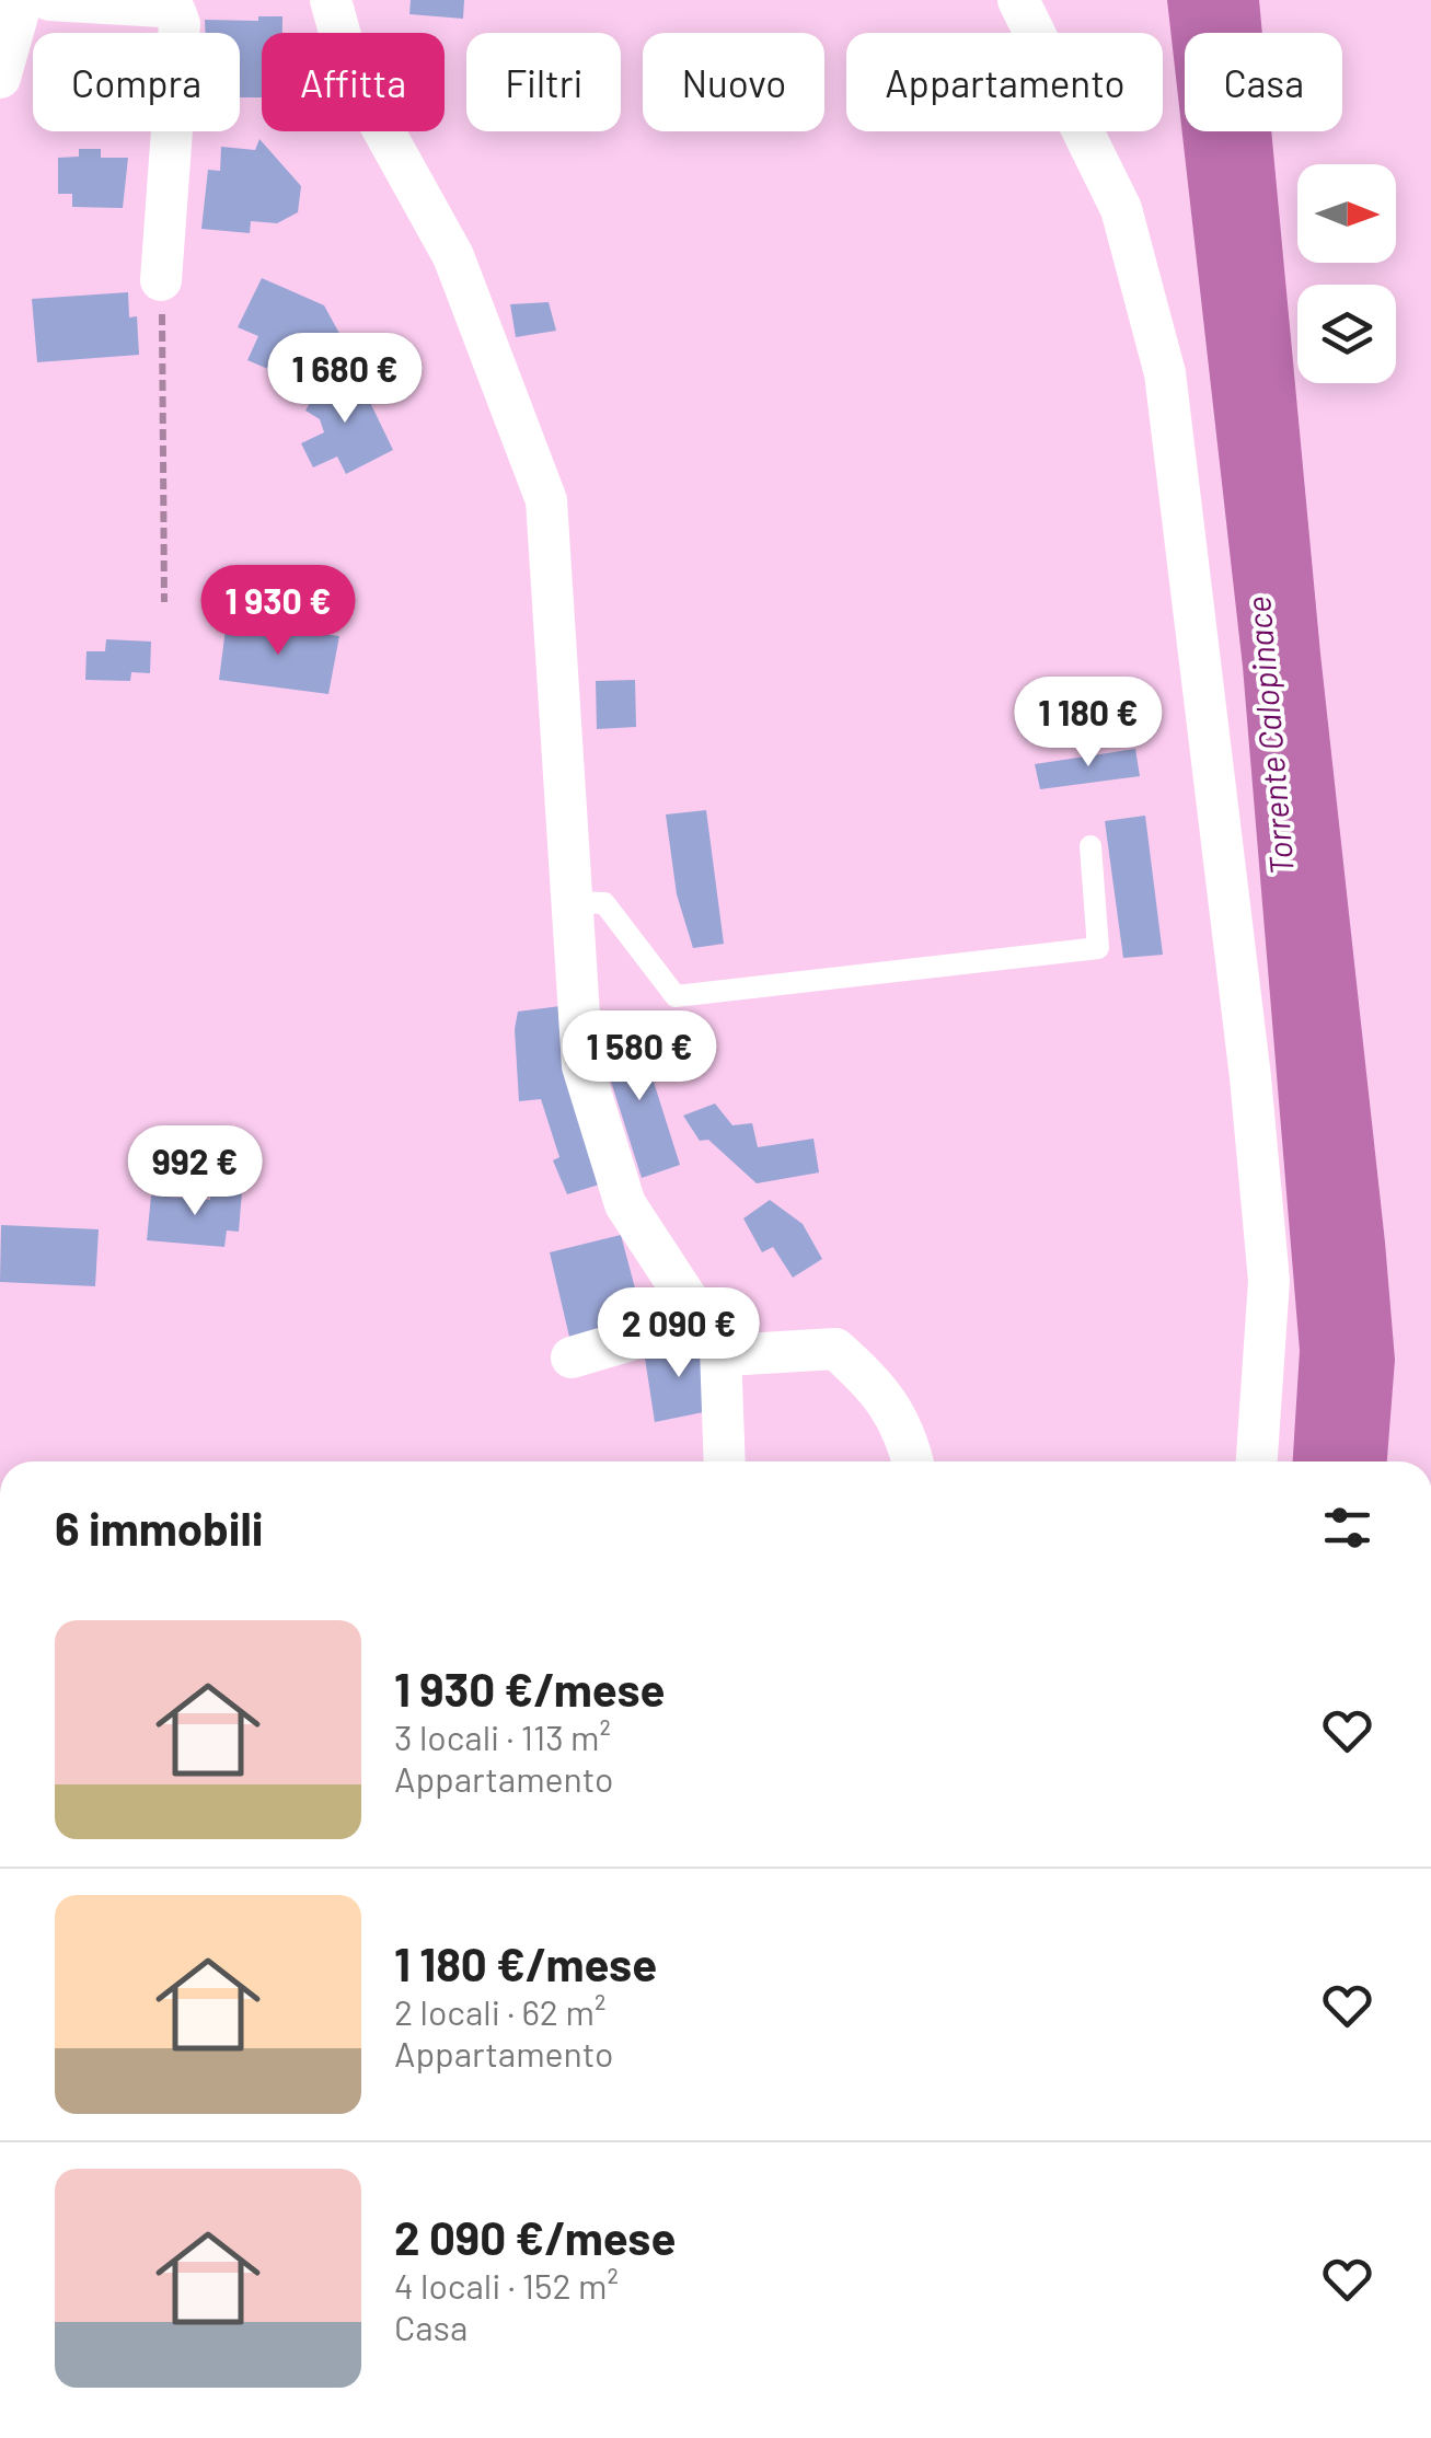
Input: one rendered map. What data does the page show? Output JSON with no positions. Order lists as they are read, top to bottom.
{
  "water": ["Torrente Calopinace"],
  "north": "right",
  "page": {
    "chip": [
      "Compra",
      "Affitta",
      "Filtri",
      "Nuovo",
      "Appartamento",
      "Casa"
    ],
    "price": [
      "1 680 €",
      "1 930 €",
      "1 180 €",
      "1 580 €",
      "992 €",
      "2 090 €"
    ],
    "heading": "6 immobili",
    "list": [
      {
        "name": "1 930 €/mese",
        "note": "3 locali · 113 m² · Appartamento"
      },
      {
        "name": "1 180 €/mese",
        "note": "2 locali · 62 m² · Appartamento"
      },
      {
        "name": "2 090 €/mese",
        "note": "4 locali · 152 m² · Casa"
      }
    ]
  }
}
